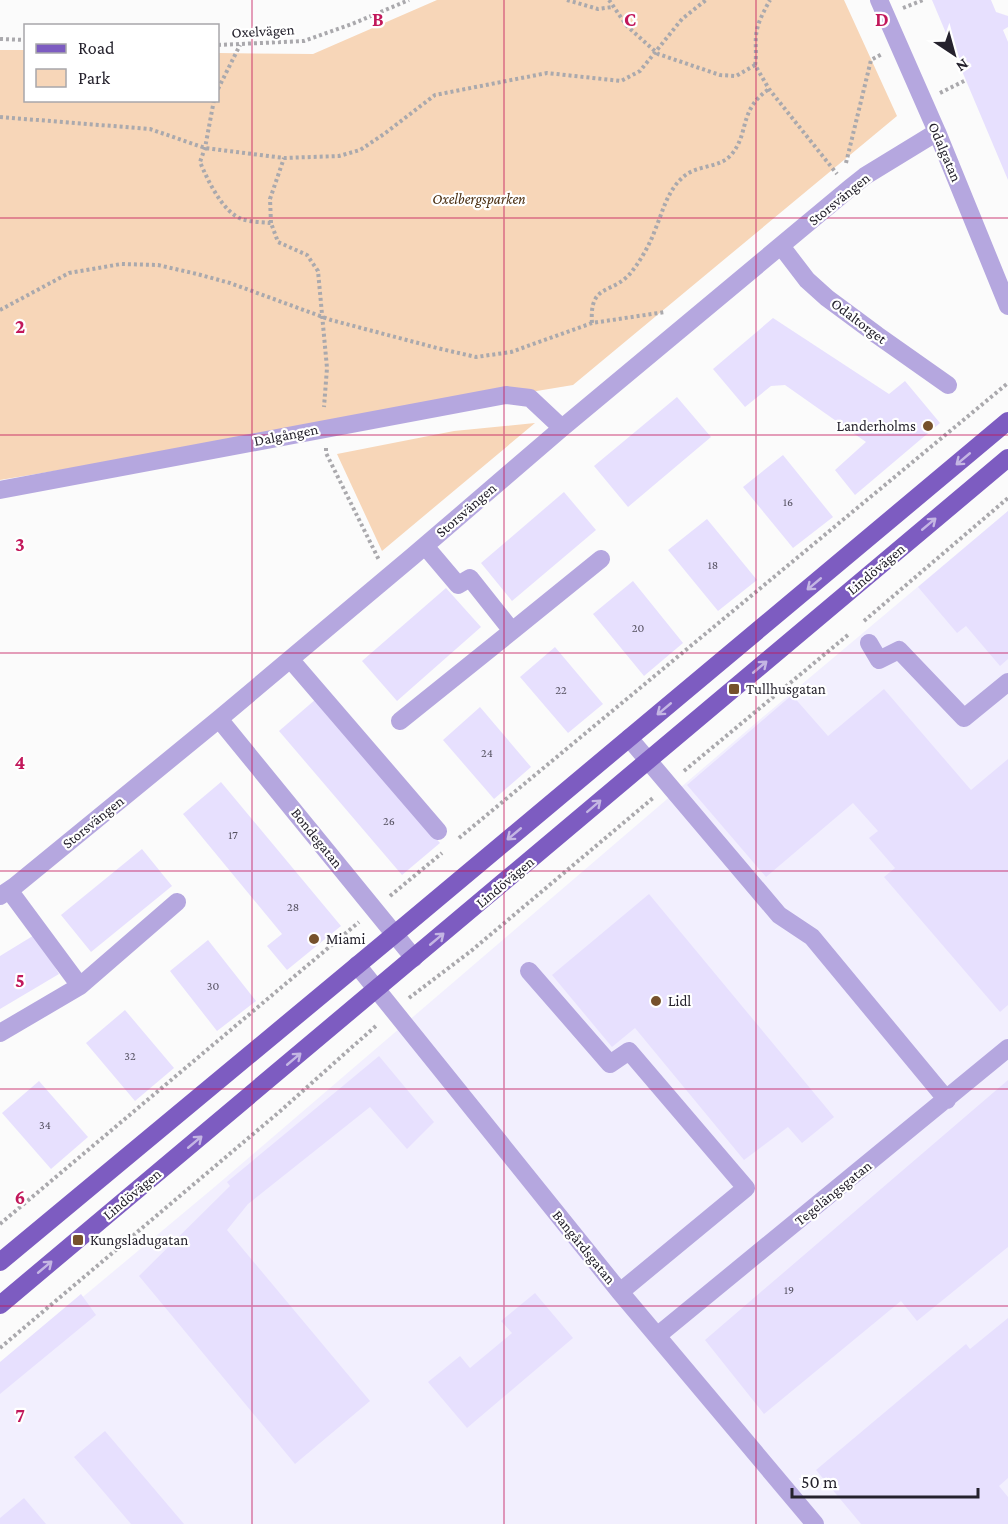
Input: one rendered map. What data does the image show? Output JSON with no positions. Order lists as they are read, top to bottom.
{
  "streets": {
    "main road": ["Lindövägen"],
    "street": [
      "Odalgatan",
      "Storsvängen",
      "Odaltorget",
      "Dalgången",
      "Bondegatan",
      "Tegelängsgatan",
      "Bangårdsgatan"
    ],
    "path": ["Oxelvägen"]
  },
  "crossings": [
    ["Odalgatan", "Storsvängen"],
    ["Storsvängen", "Odaltorget"],
    ["Storsvängen", "Dalgången"],
    ["Storsvängen", "Bondegatan"],
    ["Lindövägen", "Bondegatan"],
    ["Lindövägen", "Bangårdsgatan"],
    ["Tegelängsgatan", "Bangårdsgatan"]
  ],
  "parks": ["Oxelbergsparken"],
  "places": {
    "other": ["Landerholms", "Miami", "Lidl"],
    "transit": ["Tullhusgatan", "Kungsladugatan"]
  },
  "house_numbers": [
    "16",
    "18",
    "20",
    "22",
    "24",
    "26",
    "17",
    "28",
    "30",
    "32",
    "34",
    "19"
  ],
  "legend": ["Road", "Park"],
  "scale_bar": "50 m",
  "north": "bottom right",
  "grid": {
    "columns": ["B", "C", "D"],
    "rows": [
      "2",
      "3",
      "4",
      "5",
      "6",
      "7"
    ]
  }
}
